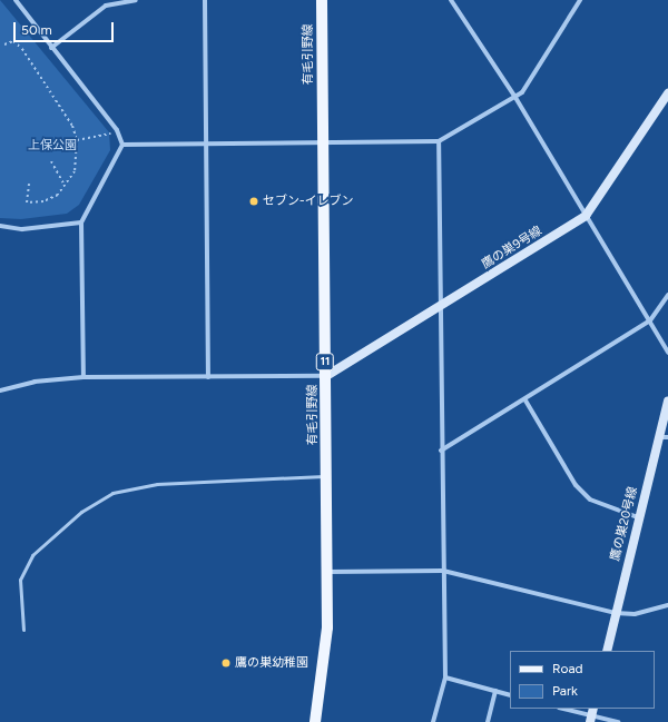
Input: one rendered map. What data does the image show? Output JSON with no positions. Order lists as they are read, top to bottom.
{
  "streets": {
    "main road": ["有毛引野線", "11"],
    "street": ["鷹の巣9号線", "鷹の巣20号線"]
  },
  "crossings": [
    ["有毛引野線", "鷹の巣9号線"]
  ],
  "parks": ["上保公園"],
  "places": ["セブン-イレブン", "鷹の巣幼稚園"],
  "legend": ["Road", "Park"],
  "scale_bar": "50 m"
}
